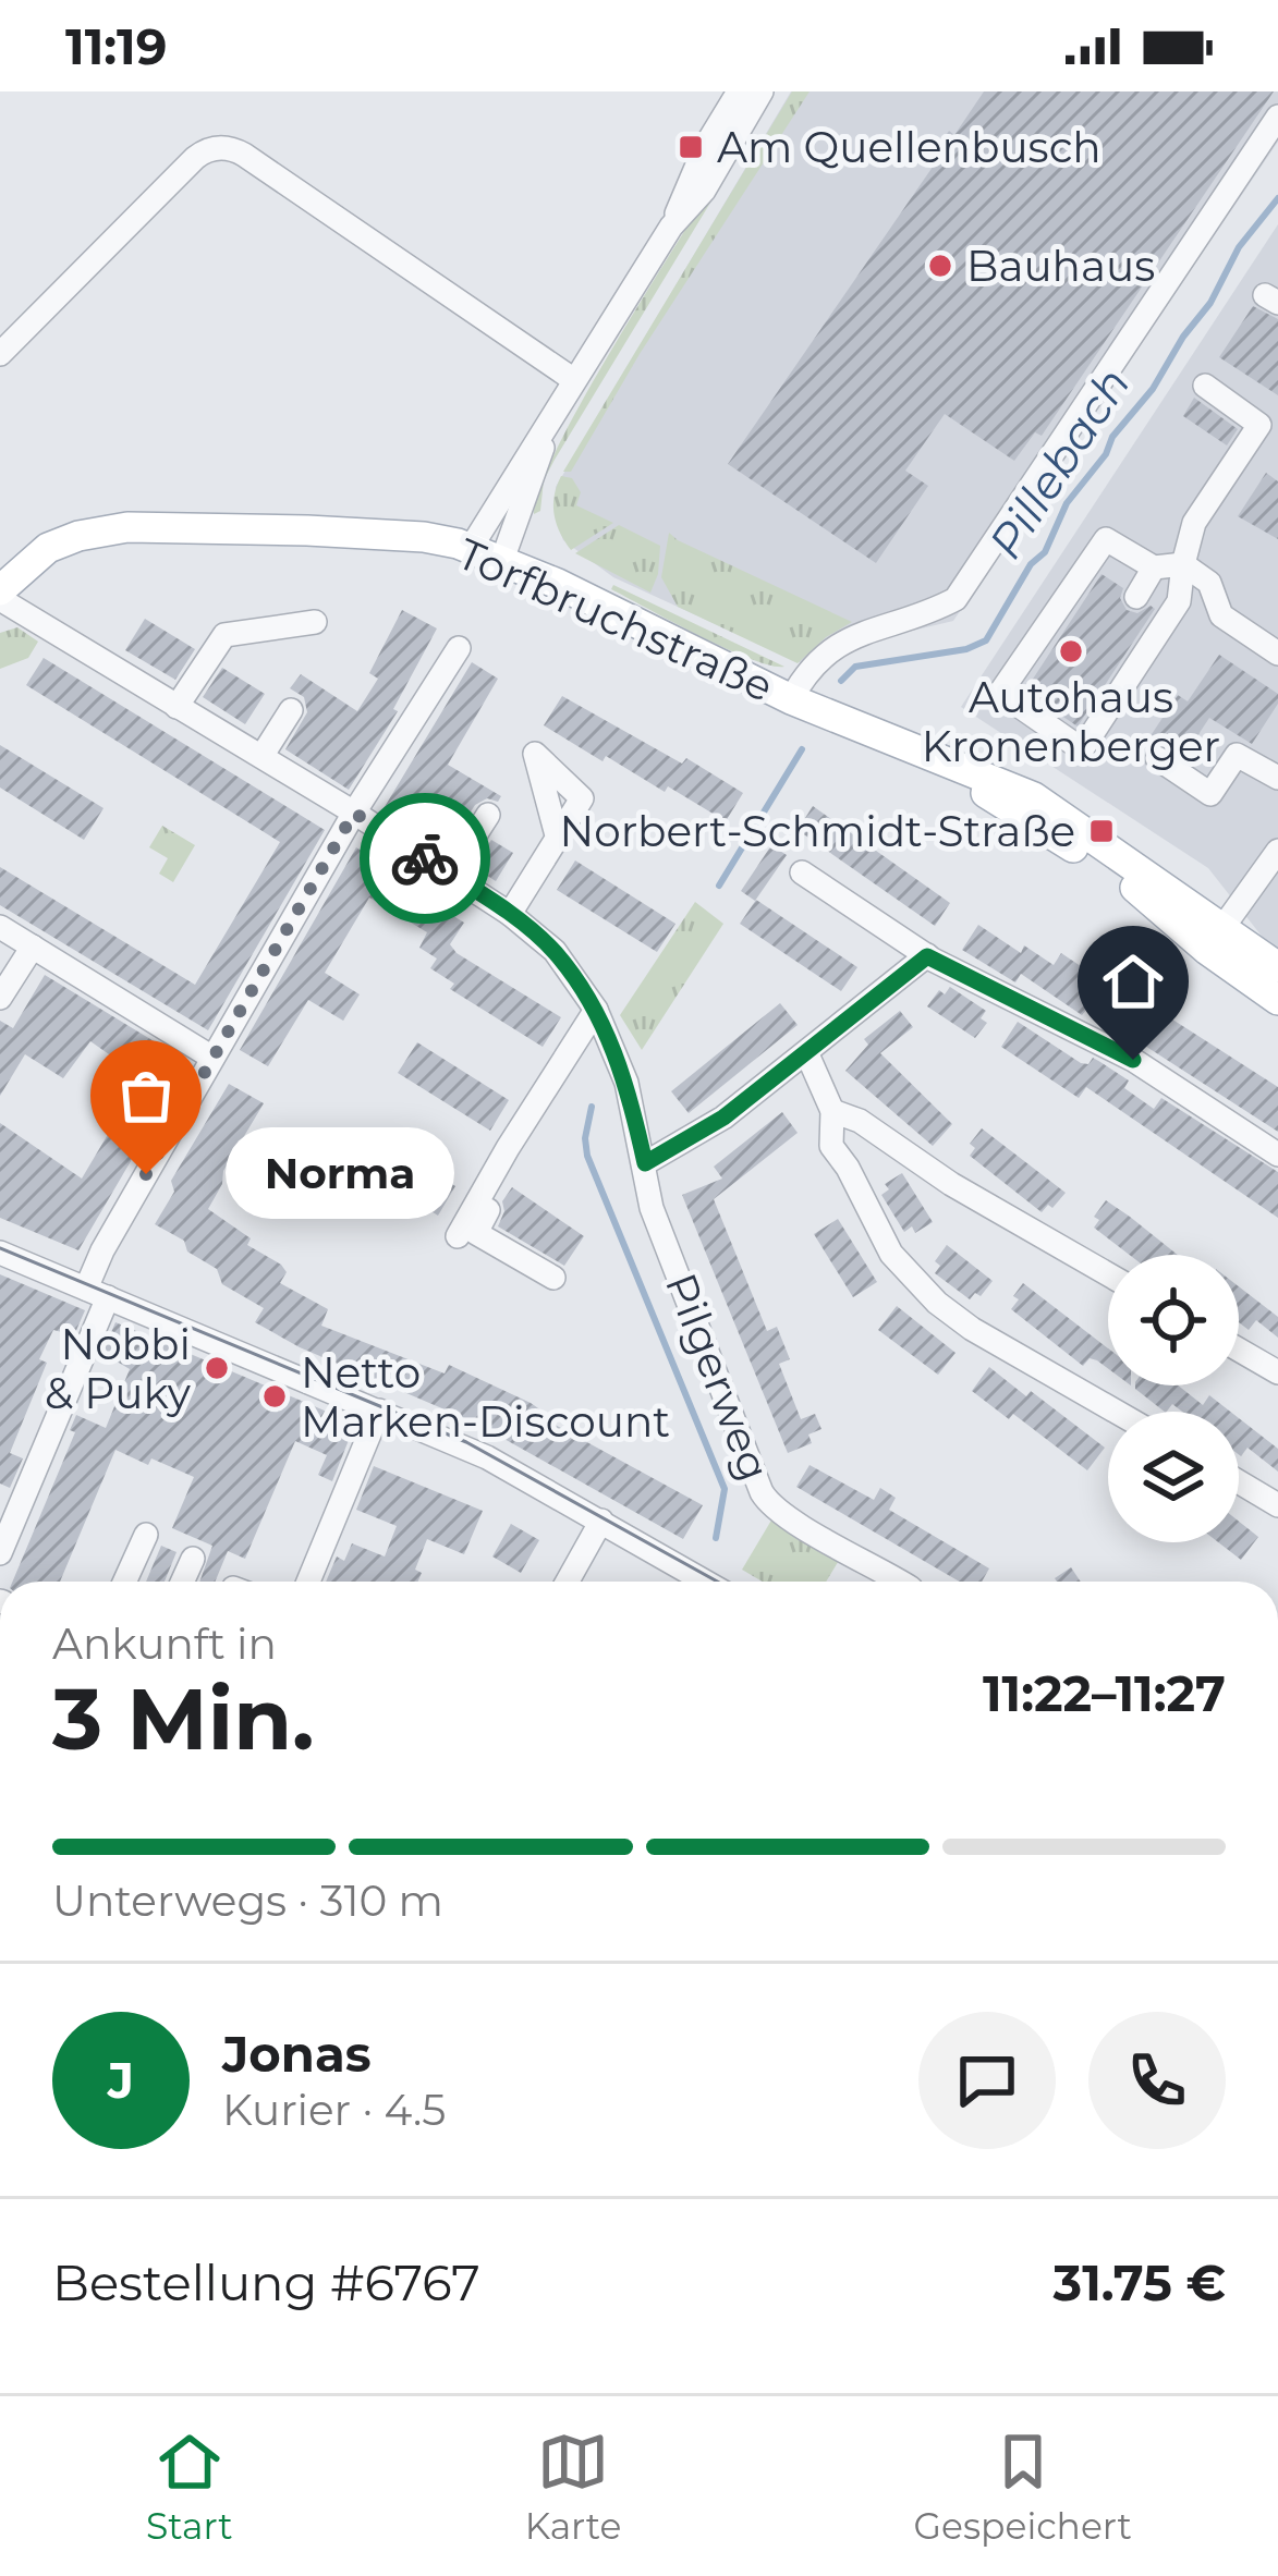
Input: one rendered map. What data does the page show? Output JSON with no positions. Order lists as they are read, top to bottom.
{
  "streets": {
    "main road": ["Torfbruchstraße"],
    "street": ["Pilgerweg"]
  },
  "crossings": [
    ["Torfbruchstraße", "Pilgerweg"]
  ],
  "water": ["Pillebach"],
  "places": {
    "transit": ["Am Quellenbusch", "Norbert-Schmidt-Straße"],
    "other": [
      "Bauhaus",
      "Autohaus Kronenberger",
      "Norma",
      "Nobbi & Puky",
      "Netto Marken-Discount"
    ]
  },
  "page": {
    "status": "11:19",
    "bubble": "Norma",
    "heading": ["3 Min.", "Ankunft in", "11:22–11:27"],
    "panel": [
      "Jonas",
      "Kurier · 4.5",
      "Bestellung #6767",
      "31.75 €"
    ],
    "bar": "Unterwegs · 310 m",
    "round": "J",
    "tabs": ["Start", "Karte", "Gespeichert"]
  }
}
